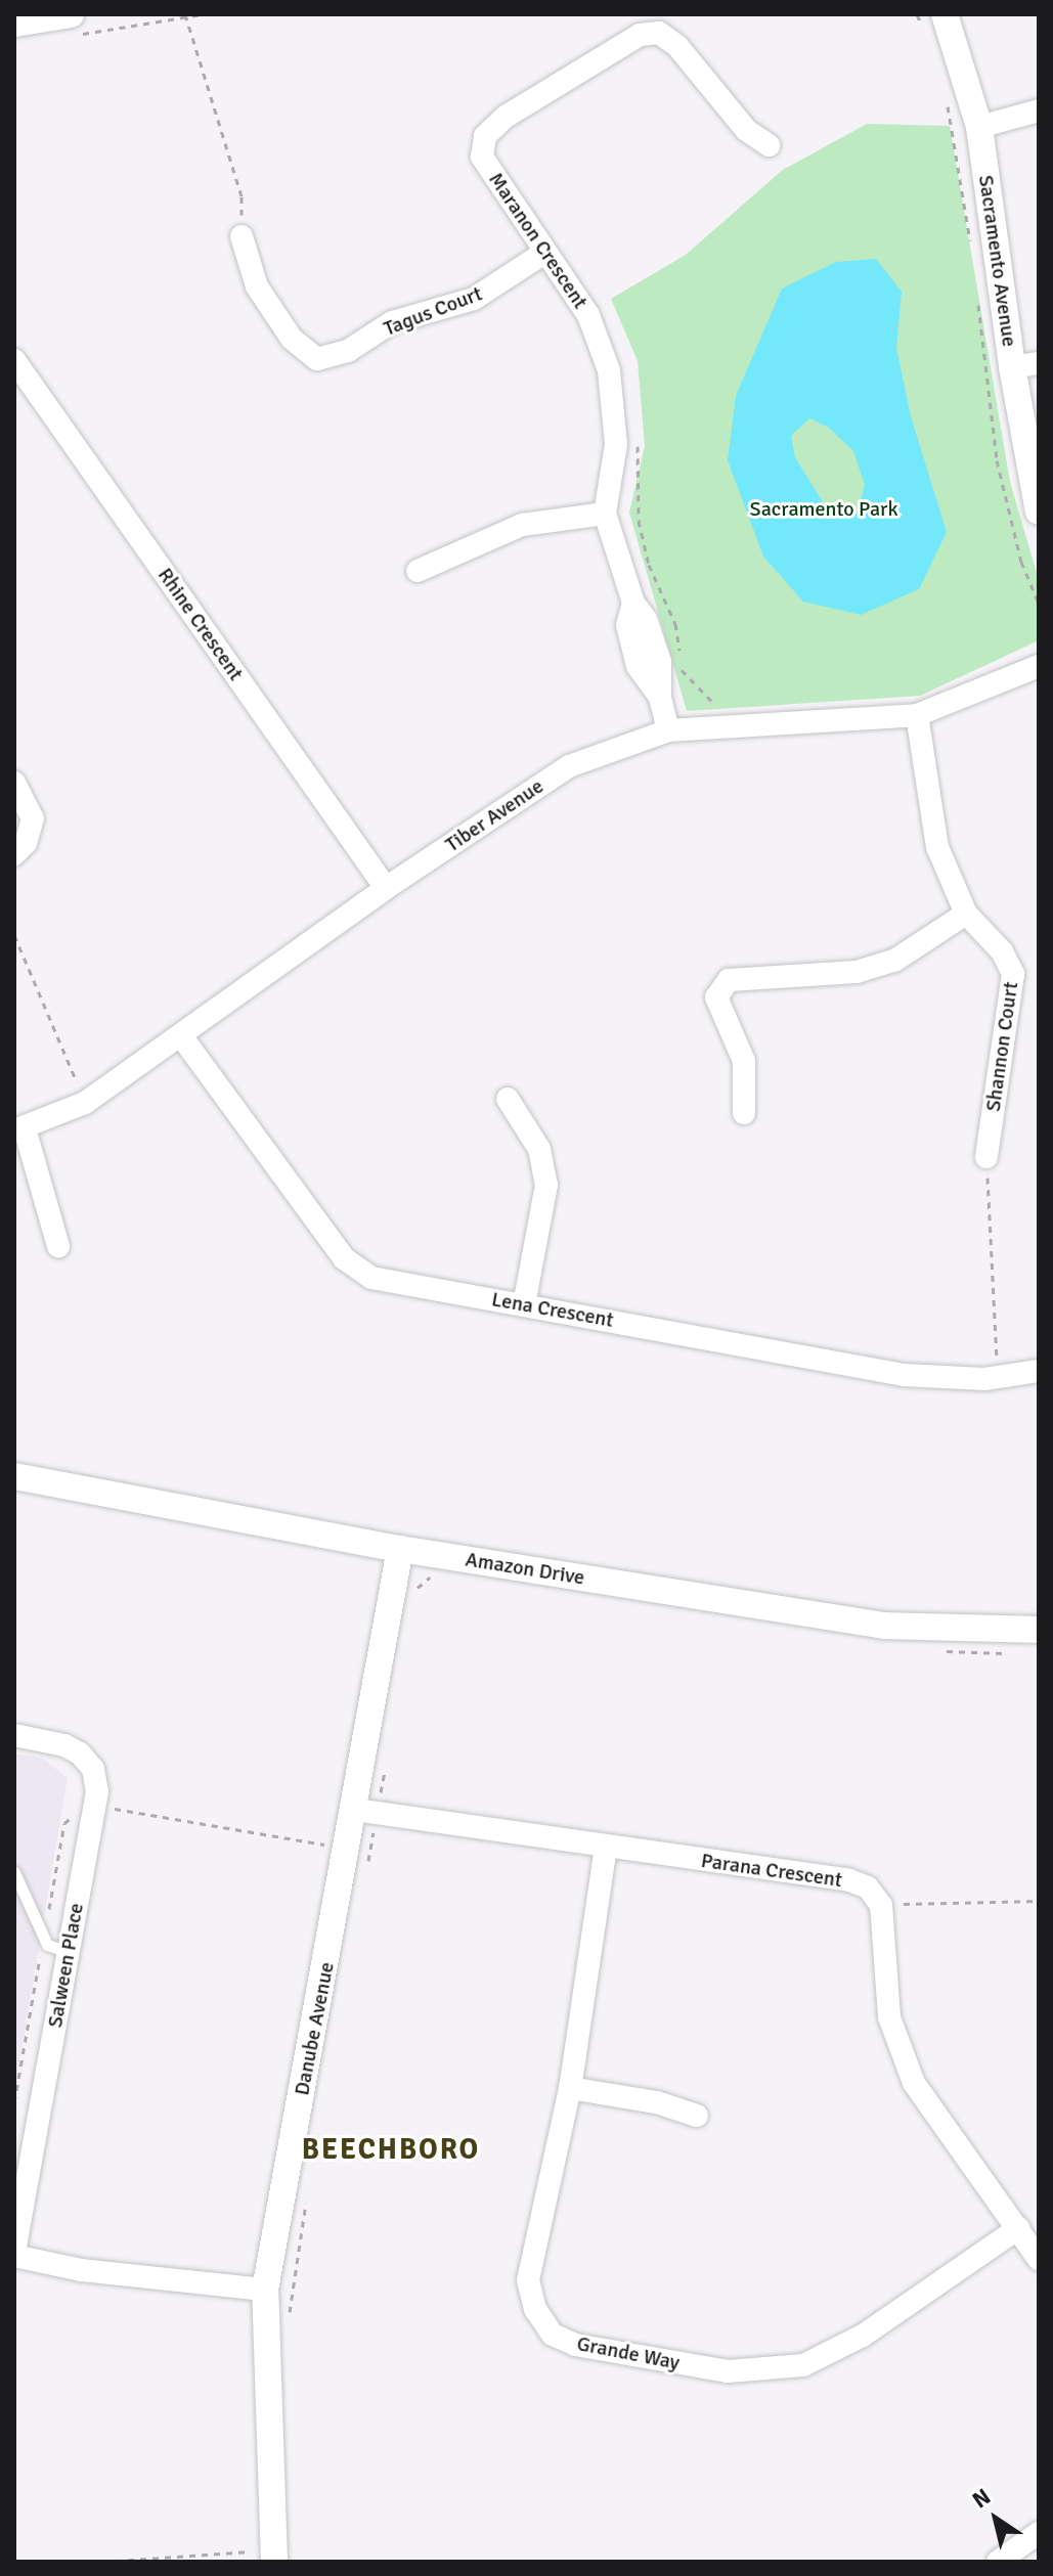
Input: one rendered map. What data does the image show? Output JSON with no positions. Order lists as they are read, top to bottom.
{
  "streets": {
    "street": [
      "Maranon Crescent",
      "Sacramento Avenue",
      "Tagus Court",
      "Rhine Crescent",
      "Tiber Avenue",
      "Shannon Court",
      "Lena Crescent",
      "Amazon Drive",
      "Parana Crescent",
      "Salween Place",
      "Danube Avenue",
      "Grande Way"
    ]
  },
  "crossings": [
    ["Maranon Crescent", "Tagus Court"],
    ["Maranon Crescent", "Tiber Avenue"],
    ["Rhine Crescent", "Tiber Avenue"],
    ["Tiber Avenue", "Shannon Court"],
    ["Tiber Avenue", "Lena Crescent"],
    ["Amazon Drive", "Danube Avenue"],
    ["Parana Crescent", "Danube Avenue"],
    ["Parana Crescent", "Grande Way"]
  ],
  "districts": ["BEECHBORO"],
  "parks": ["Sacramento Park"],
  "north": "top left"
}
